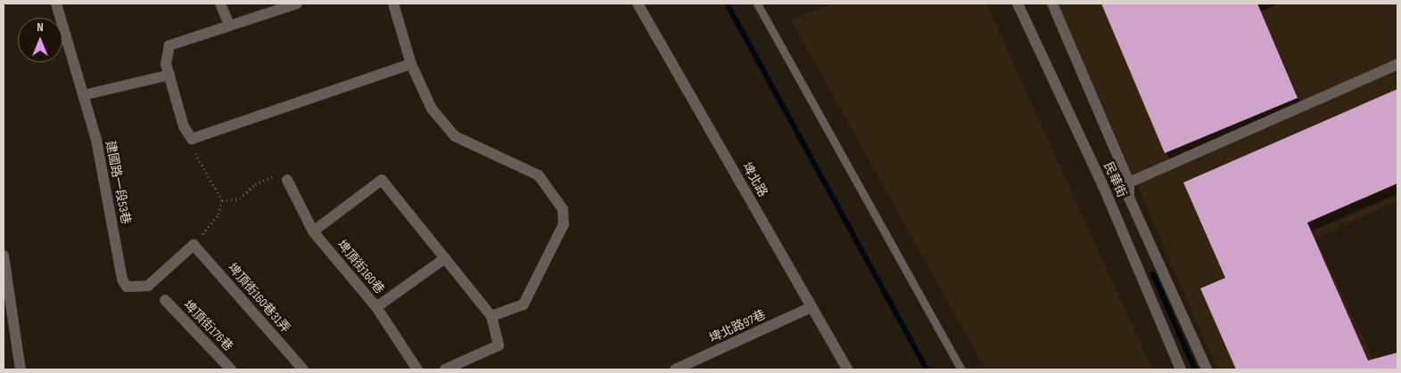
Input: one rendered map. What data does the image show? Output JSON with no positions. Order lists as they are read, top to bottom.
{
  "streets": {
    "street": [
      "埤北路",
      "民華街",
      "建國路一段53巷",
      "埤頂街160巷",
      "埤頂街160巷31弄",
      "埤頂街176巷",
      "埤北路97巷"
    ]
  },
  "crossings": [
    ["埤北路", "埤北路97巷"],
    ["建國路一段53巷", "埤頂街160巷31弄"]
  ],
  "north": "top"
}
